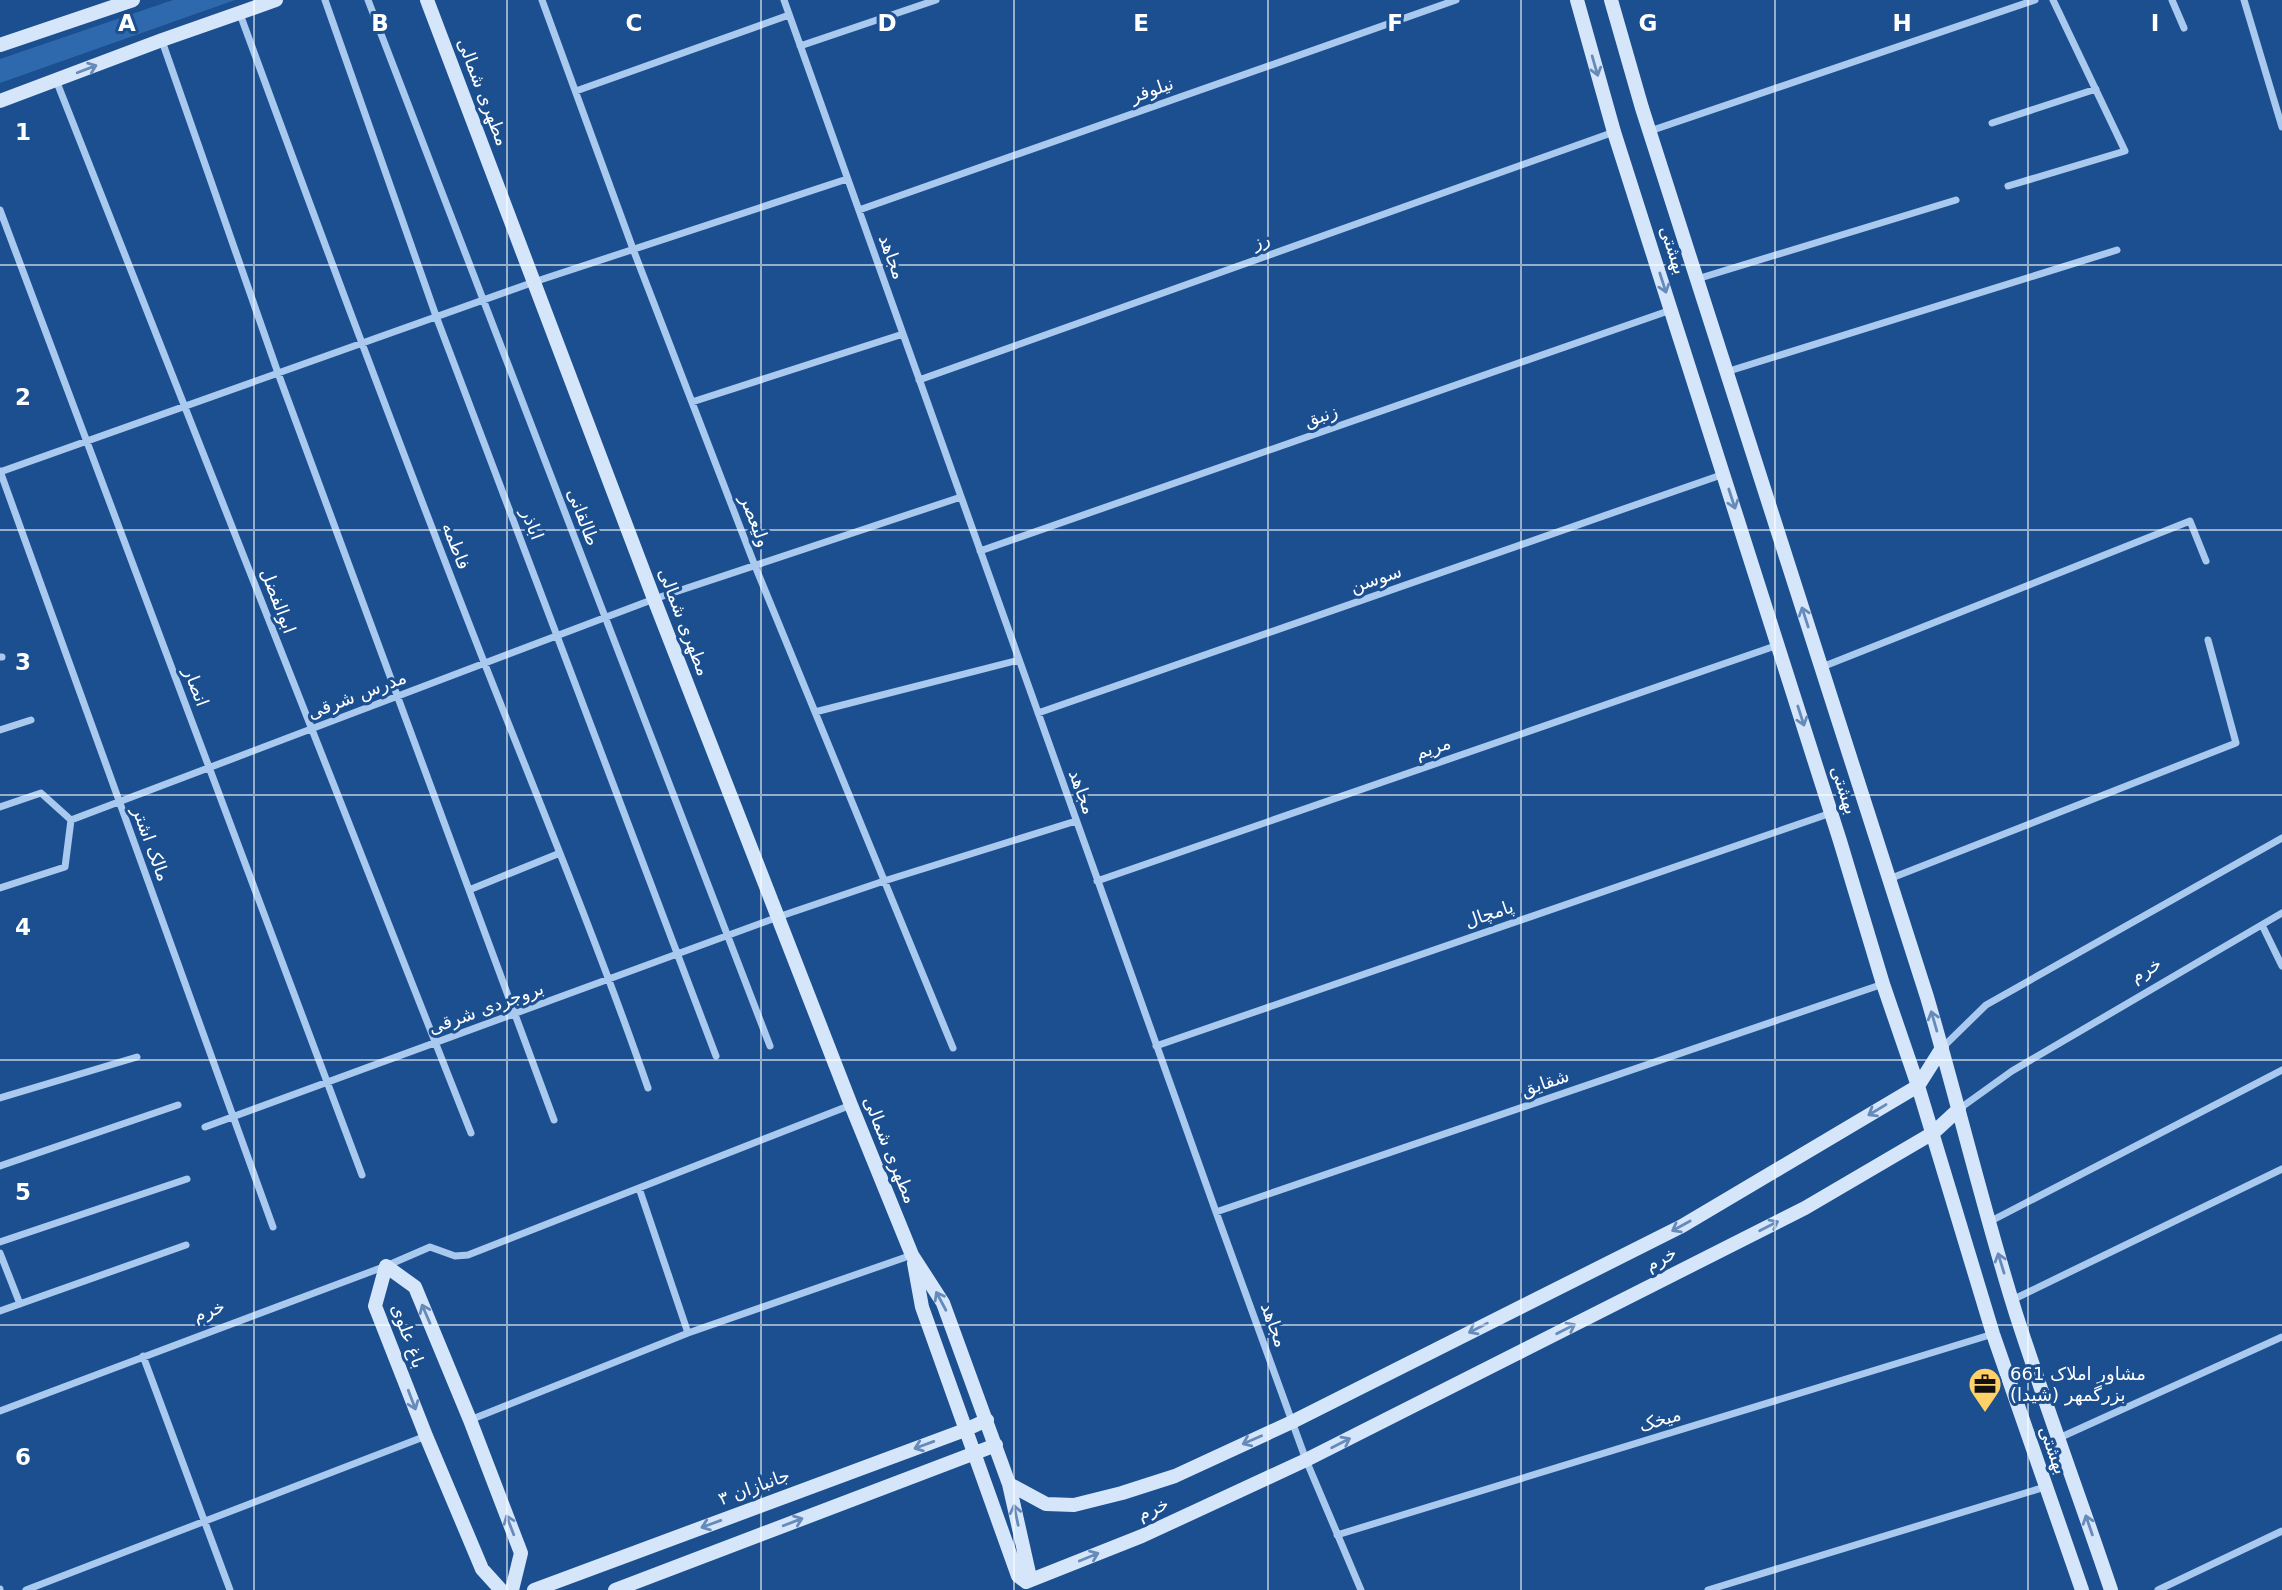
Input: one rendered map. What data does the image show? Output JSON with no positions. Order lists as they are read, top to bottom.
{
  "streets": {
    "street": [
      "نیلوفر",
      "مطهری شمالی",
      "رز",
      "بهشتی",
      "مجاهد",
      "زنبق",
      "طالقانی",
      "ولیعصر",
      "اباذر",
      "فاطمه",
      "سوسن",
      "ابوالفضل",
      "انصار",
      "مدرس شرقی",
      "مریم",
      "مالک اشتر",
      "پامچال",
      "خرم",
      "بروجردی شرقی",
      "شقایق",
      "باغ علوی",
      "میخک",
      "جانبازان ۳"
    ]
  },
  "crossings": [
    ["نیلوفر", "مجاهد"],
    ["مطهری شمالی", "مدرس شرقی"],
    ["مطهری شمالی", "خرم"],
    ["مطهری شمالی", "بروجردی شرقی"],
    ["مطهری شمالی", "جانبازان ۳"],
    ["رز", "بهشتی"],
    ["رز", "مجاهد"],
    ["بهشتی", "زنبق"],
    ["بهشتی", "سوسن"],
    ["بهشتی", "مریم"],
    ["بهشتی", "پامچال"],
    ["بهشتی", "خرم"],
    ["بهشتی", "شقایق"],
    ["بهشتی", "میخک"],
    ["مجاهد", "زنبق"],
    ["مجاهد", "سوسن"],
    ["مجاهد", "مدرس شرقی"],
    ["مجاهد", "مریم"],
    ["مجاهد", "پامچال"],
    ["مجاهد", "خرم"],
    ["مجاهد", "بروجردی شرقی"],
    ["مجاهد", "شقایق"],
    ["مجاهد", "میخک"],
    ["طالقانی", "مدرس شرقی"],
    ["طالقانی", "بروجردی شرقی"],
    ["ولیعصر", "مدرس شرقی"],
    ["ولیعصر", "بروجردی شرقی"],
    ["اباذر", "مدرس شرقی"],
    ["اباذر", "بروجردی شرقی"],
    ["فاطمه", "مدرس شرقی"],
    ["فاطمه", "بروجردی شرقی"],
    ["ابوالفضل", "مدرس شرقی"],
    ["ابوالفضل", "بروجردی شرقی"],
    ["انصار", "مدرس شرقی"],
    ["انصار", "بروجردی شرقی"],
    ["مدرس شرقی", "مالک اشتر"],
    ["مالک اشتر", "بروجردی شرقی"],
    ["خرم", "باغ علوی"]
  ],
  "places": {
    "office": ["مشاور املاک 661 بزرگمهر (شیدا)"]
  },
  "grid": {
    "columns": [
      "A",
      "B",
      "C",
      "D",
      "E",
      "F",
      "G",
      "H",
      "I"
    ],
    "rows": [
      "1",
      "2",
      "3",
      "4",
      "5",
      "6"
    ]
  }
}
